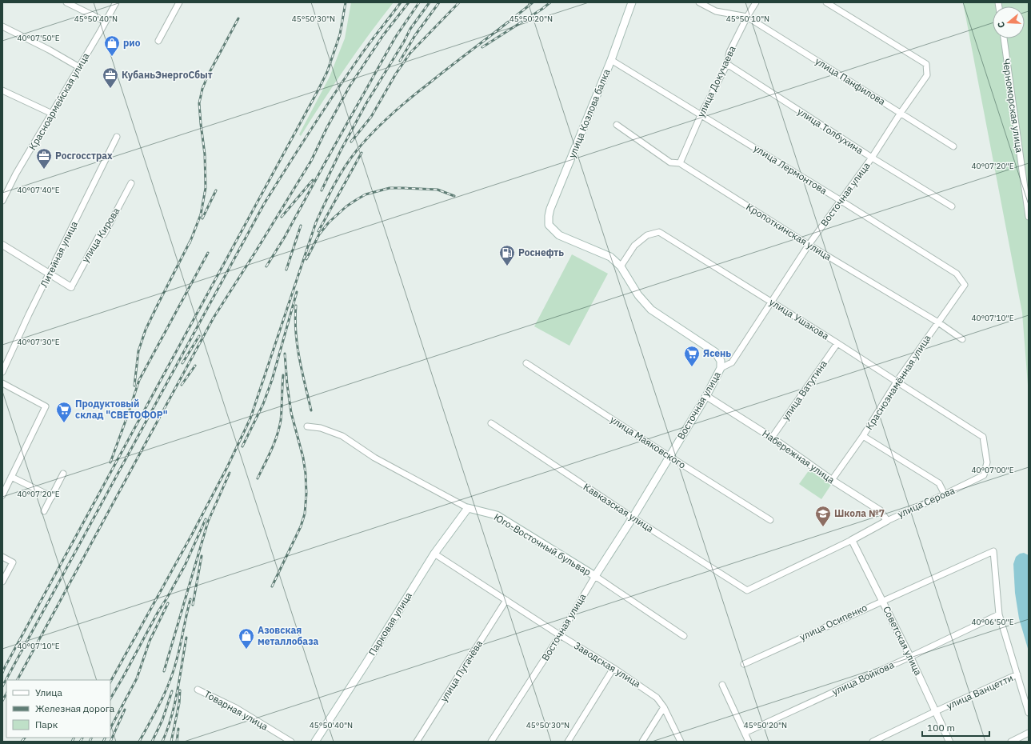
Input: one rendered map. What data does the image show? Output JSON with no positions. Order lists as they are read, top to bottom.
{
  "streets": {
    "main road": [
      "улица Козлова балка",
      "Восточная улица",
      "Юго-Восточный бульвар",
      "Парковая улица"
    ],
    "street": [
      "улица Докучаева",
      "улица Панфилова",
      "Красноармейская улица",
      "Черноморская улица",
      "улица Толбухина",
      "улица Лермонтова",
      "Кропоткинская улица",
      "улица Кирова",
      "Литейная улица",
      "улица Ушакова",
      "Краснознамённая улица",
      "улица Ватутина",
      "улица Маяковского",
      "Набережная улица",
      "улица Серова",
      "Кавказская улица",
      "улица Осипенко",
      "Советская улица",
      "Заводская улица",
      "улица Пугачёва",
      "улица Войкова",
      "улица Ванцетти",
      "Товарная улица"
    ]
  },
  "crossings": [
    ["улица Докучаева", "улица Панфилова"],
    ["улица Докучаева", "улица Толбухина"],
    ["улица Докучаева", "улица Лермонтова"],
    ["улица Докучаева", "Кропоткинская улица"],
    ["улица Панфилова", "Восточная улица"],
    ["улица Козлова балка", "улица Лермонтова"],
    ["улица Козлова балка", "улица Ушакова"],
    ["улица Толбухина", "Восточная улица"],
    ["улица Лермонтова", "Восточная улица"],
    ["улица Лермонтова", "Краснознамённая улица"],
    ["Восточная улица", "Кропоткинская улица"],
    ["Восточная улица", "улица Ушакова"],
    ["Восточная улица", "улица Маяковского"],
    ["Восточная улица", "Набережная улица"],
    ["Восточная улица", "Кавказская улица"],
    ["Восточная улица", "Юго-Восточный бульвар"],
    ["Восточная улица", "Заводская улица"],
    ["Кропоткинская улица", "Краснознамённая улица"],
    ["улица Ушакова", "Краснознамённая улица"],
    ["улица Ушакова", "улица Ватутина"],
    ["улица Ушакова", "улица Серова"],
    ["Краснознамённая улица", "Набережная улица"],
    ["улица Ватутина", "Набережная улица"],
    ["Набережная улица", "улица Серова"],
    ["улица Серова", "Кавказская улица"],
    ["улица Серова", "Советская улица"],
    ["Юго-Восточный бульвар", "Парковая улица"],
    ["улица Осипенко", "Советская улица"],
    ["улица Осипенко", "улица Войкова"],
    ["Парковая улица", "Заводская улица"],
    ["Советская улица", "улица Войкова"],
    ["Советская улица", "улица Ванцетти"],
    ["Заводская улица", "улица Пугачёва"]
  ],
  "places": {
    "shop": ["рио", "Азовская металлобаза"],
    "office": ["КубаньЭнергоСбыт", "Росгосстрах"],
    "fuel station": ["Роснефть"],
    "supermarket": ["Ясень", "Продуктовый склад \"СВЕТОФОР\""],
    "school or university": ["Школа №7"]
  },
  "legend": ["Улица", "Железная дорога", "Парк"],
  "scale_bar": "100 m",
  "north": "left",
  "coordinates": [
    "45°50'40\"N",
    "45°50'30\"N",
    "45°50'20\"N",
    "45°50'10\"N",
    "40°07'50\"E",
    "40°07'20\"E",
    "40°07'40\"E",
    "40°07'10\"E",
    "40°07'30\"E",
    "40°07'00\"E",
    "40°06'50\"E"
  ]
}
